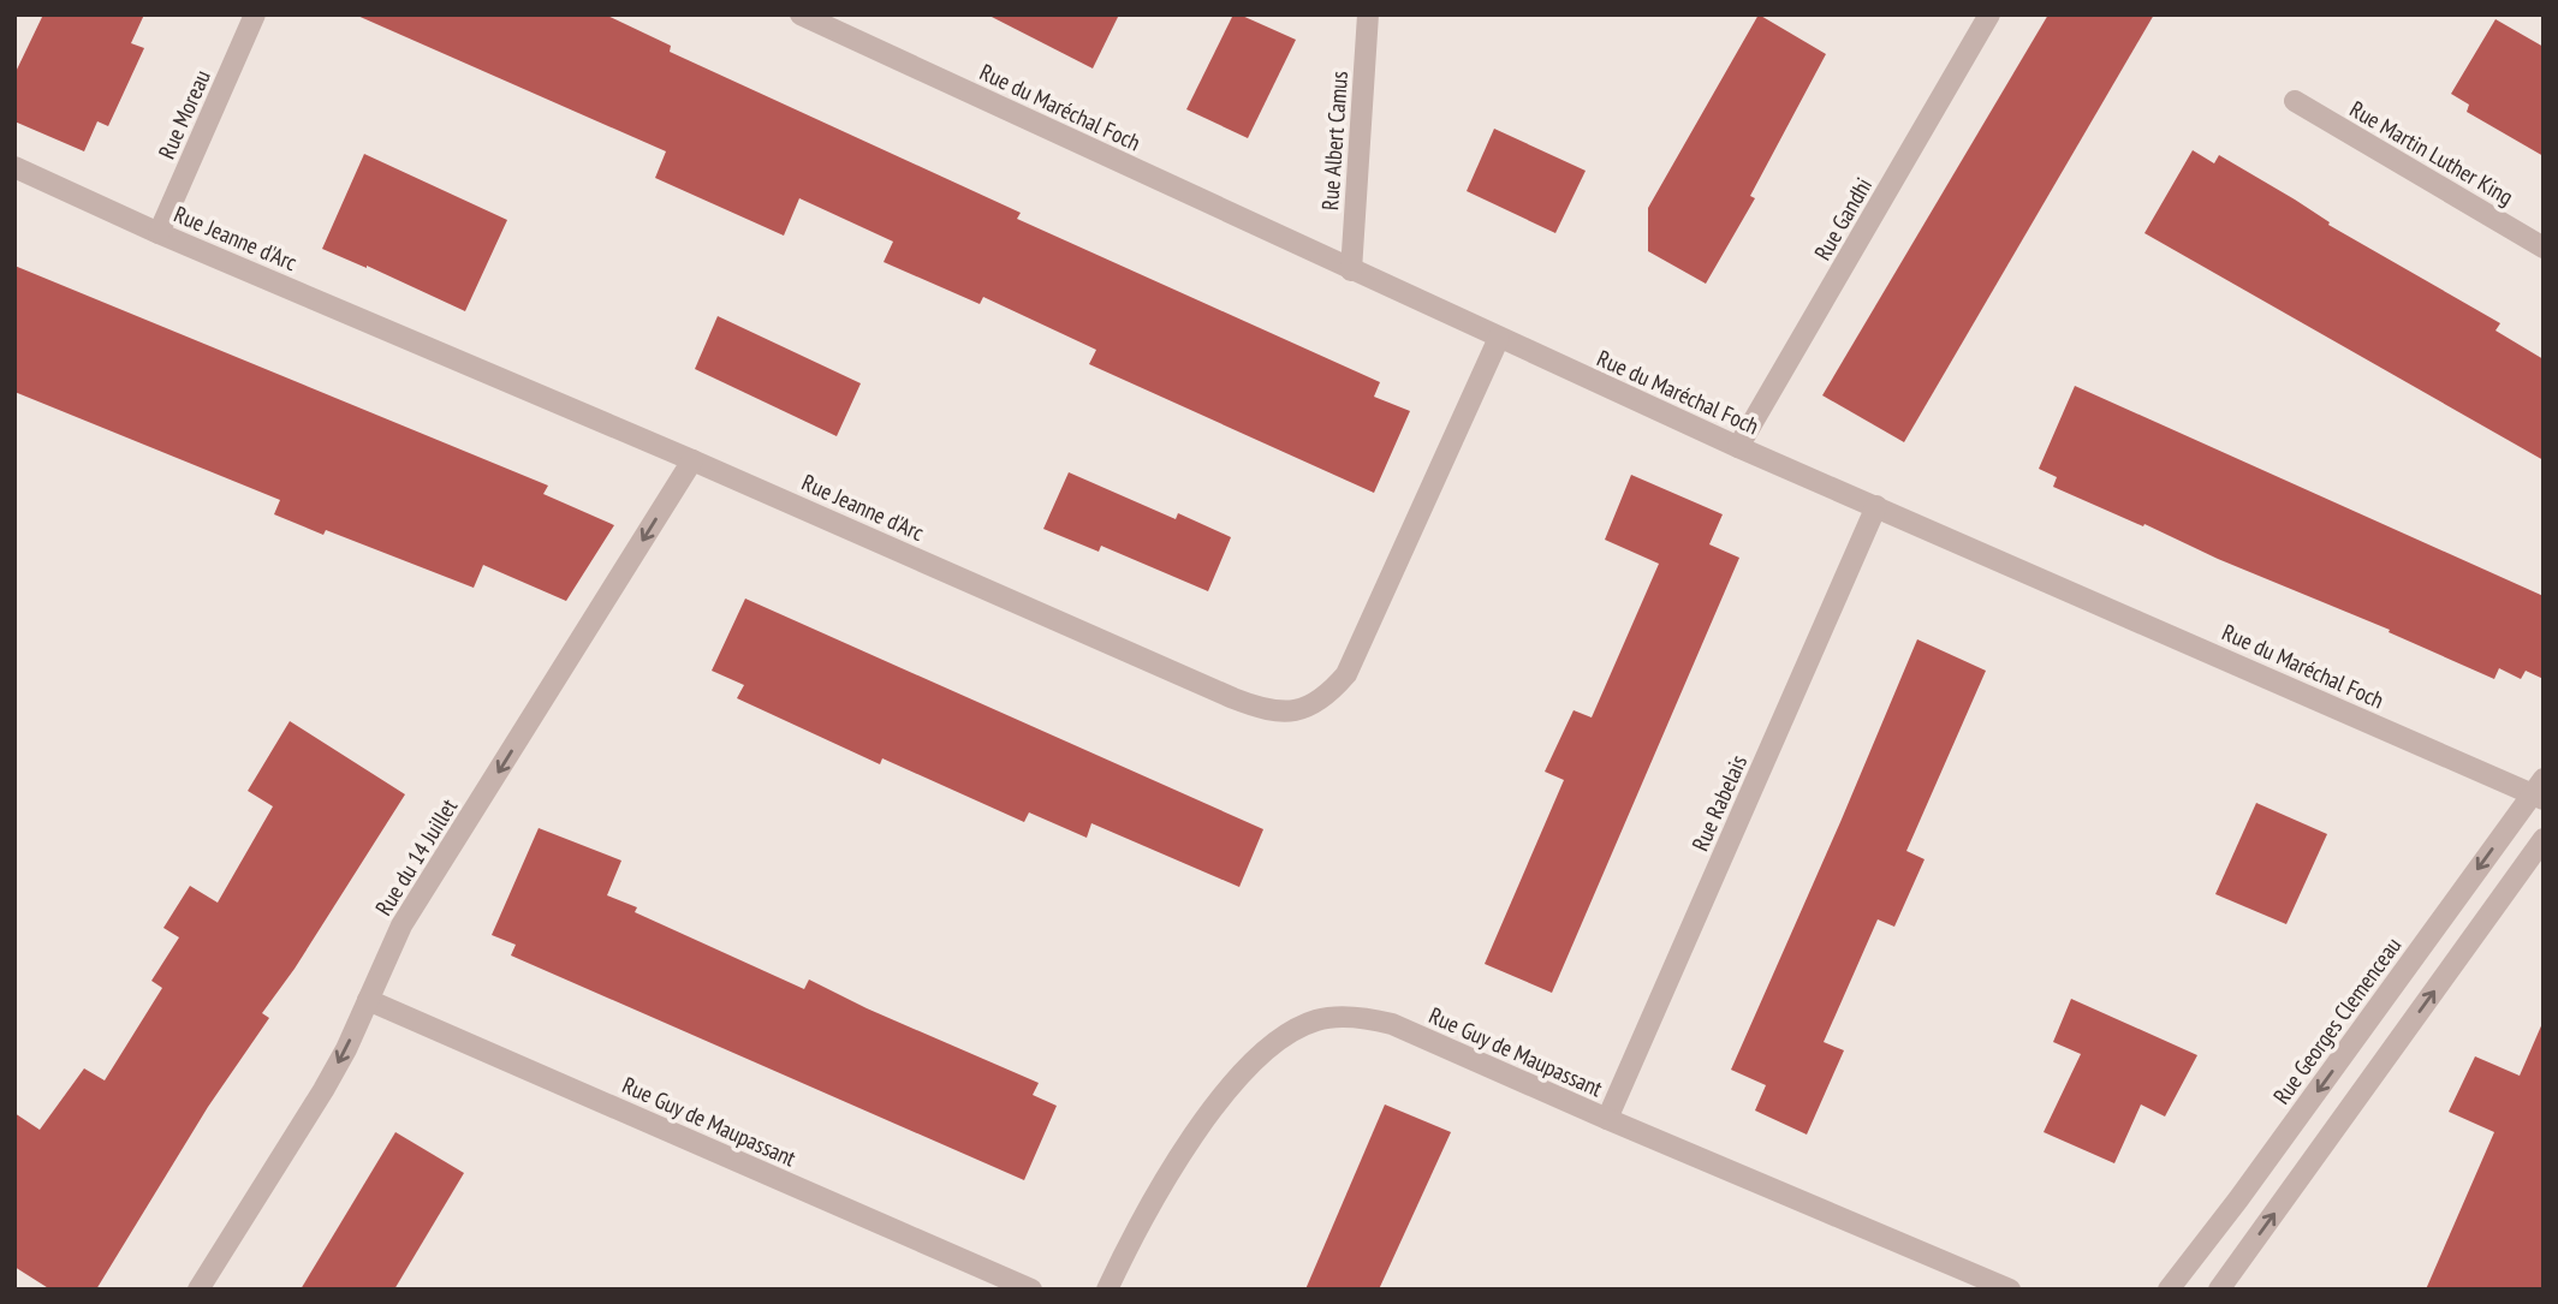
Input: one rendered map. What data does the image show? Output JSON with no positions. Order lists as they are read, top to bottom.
{
  "streets": {
    "street": [
      "Rue du Maréchal Foch",
      "Rue Moreau",
      "Rue Albert Camus",
      "Rue Martin Luther King",
      "Rue Gandhi",
      "Rue Jeanne d'Arc",
      "Rue Rabelais",
      "Rue du 14 Juillet",
      "Rue Georges Clemenceau",
      "Rue Guy de Maupassant"
    ]
  },
  "crossings": [
    ["Rue du Maréchal Foch", "Rue Albert Camus"],
    ["Rue du Maréchal Foch", "Rue Gandhi"],
    ["Rue du Maréchal Foch", "Rue Jeanne d'Arc"],
    ["Rue du Maréchal Foch", "Rue Rabelais"],
    ["Rue du Maréchal Foch", "Rue Georges Clemenceau"],
    ["Rue Moreau", "Rue Jeanne d'Arc"],
    ["Rue Jeanne d'Arc", "Rue du 14 Juillet"],
    ["Rue Rabelais", "Rue Guy de Maupassant"],
    ["Rue du 14 Juillet", "Rue Guy de Maupassant"]
  ],
  "one_way": ["Rue du 14 Juillet"]
}
